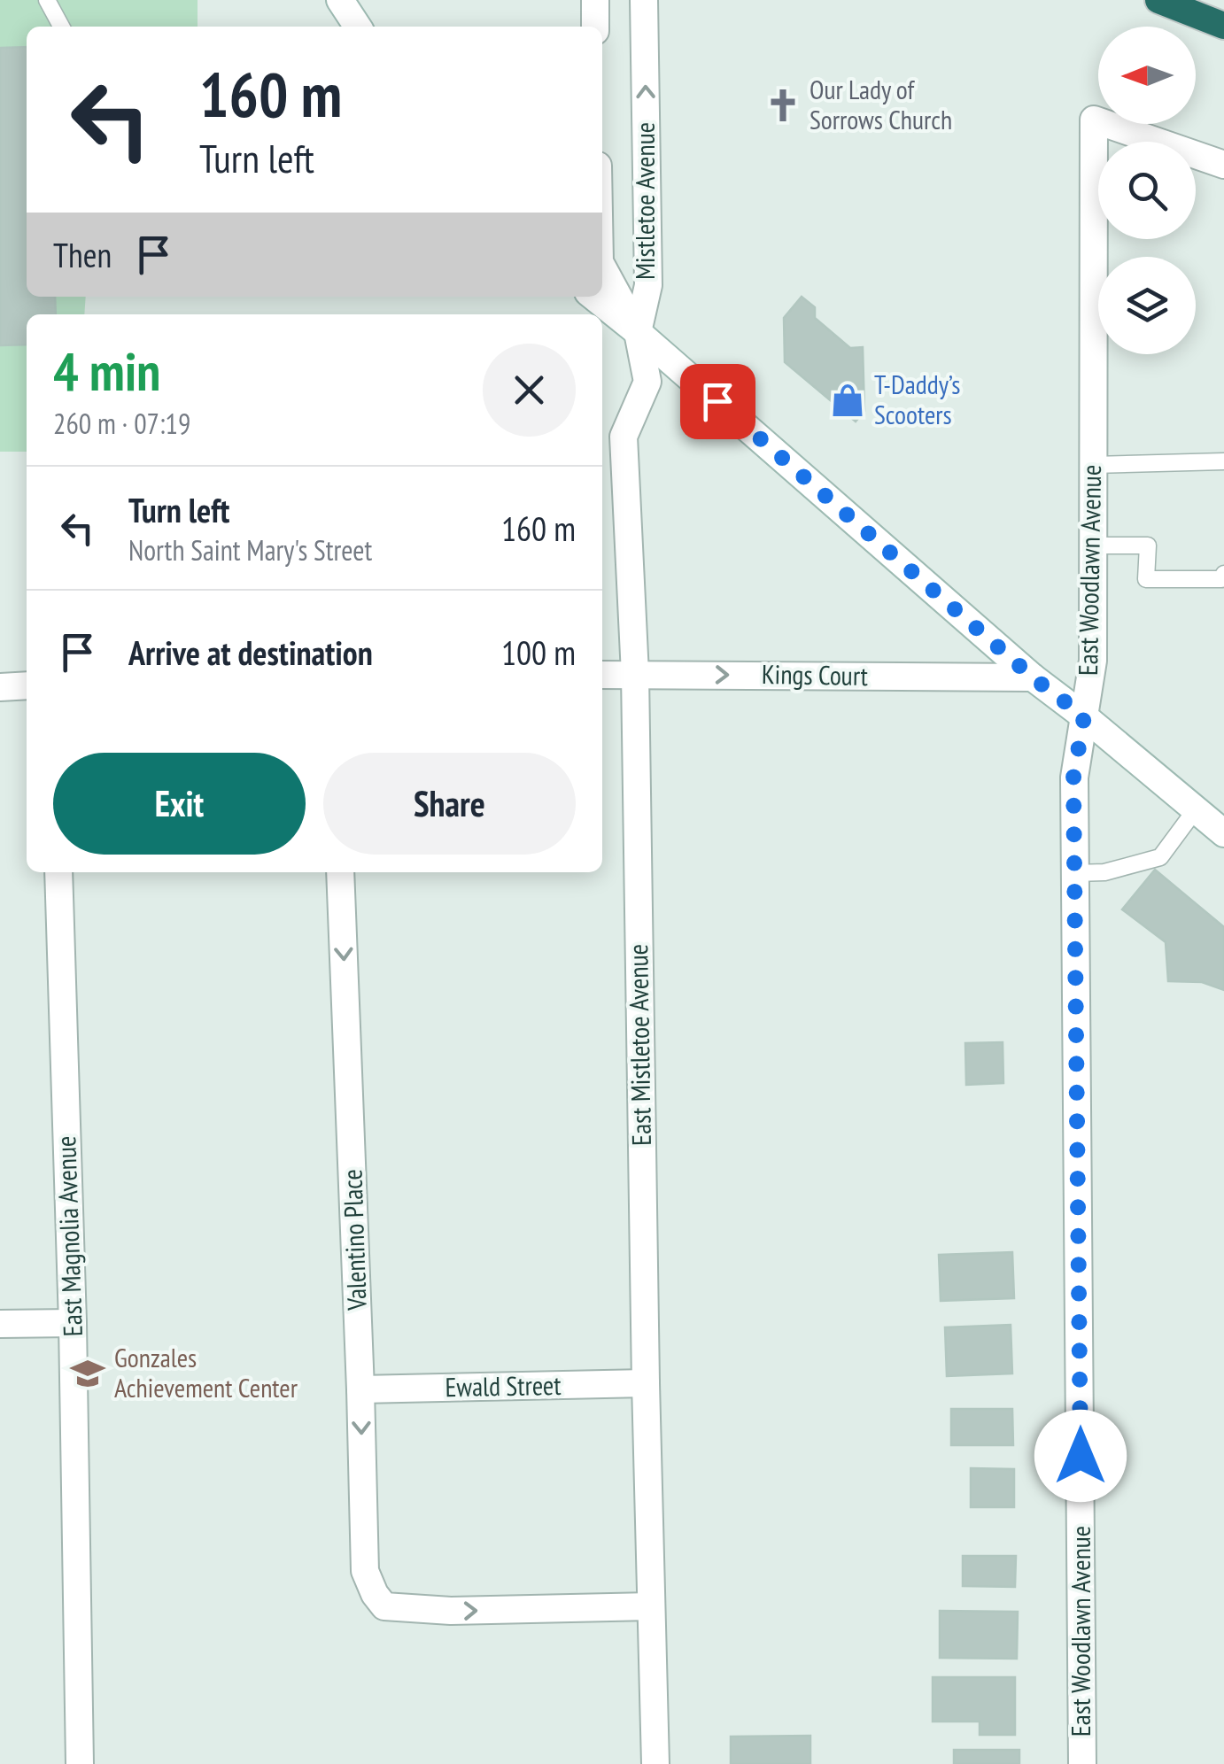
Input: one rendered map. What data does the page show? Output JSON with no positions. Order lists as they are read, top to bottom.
{
  "streets": {
    "street": [
      "Mistletoe Avenue",
      "East Woodlawn Avenue",
      "Kings Court",
      "East Mistletoe Avenue",
      "East Magnolia Avenue",
      "Valentino Place",
      "Ewald Street"
    ]
  },
  "crossings": [
    ["Mistletoe Avenue", "East Mistletoe Avenue"],
    ["Kings Court", "East Mistletoe Avenue"],
    ["East Mistletoe Avenue", "Valentino Place"],
    ["East Mistletoe Avenue", "Ewald Street"],
    ["Valentino Place", "Ewald Street"]
  ],
  "one_way": ["Mistletoe Avenue", "Kings Court"],
  "places": {
    "church": ["Our Lady of Sorrows Church"],
    "shop": ["T-Daddy’s Scooters"],
    "school or university": ["Gonzales Achievement Center"]
  },
  "north": "left",
  "page": {
    "turn": ["160 m", "Turn left"],
    "then": "Then",
    "heading": ["4 min", "260 m · 07:19"],
    "list": [
      {
        "name": "Turn left",
        "note": "North Saint Mary's Street",
        "value": "160 m"
      },
      {
        "name": "Arrive at destination",
        "value": "100 m"
      }
    ],
    "buttons": ["Exit", "Share"]
  }
}
